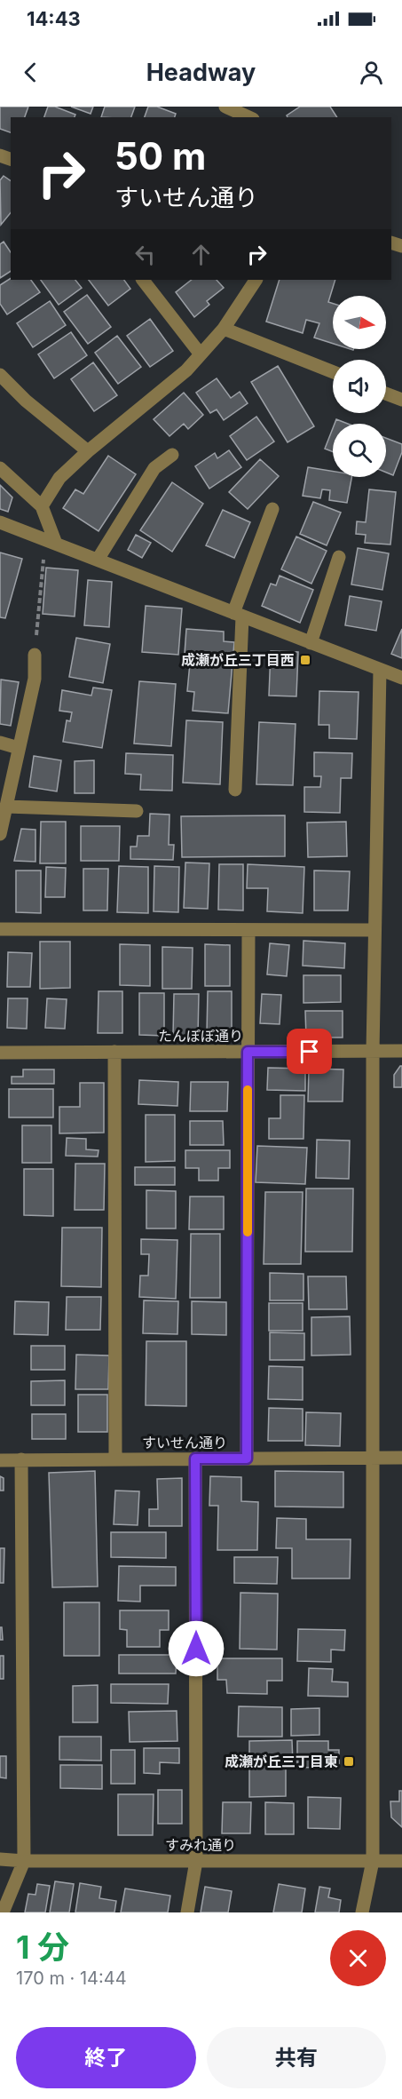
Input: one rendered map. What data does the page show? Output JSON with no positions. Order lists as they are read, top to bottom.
{
  "streets": {
    "street": ["たんぽぽ通り", "すいせん通り", "すみれ通り"]
  },
  "places": {
    "transit": ["成瀬が丘三丁目西", "成瀬が丘三丁目東"]
  },
  "north": "right",
  "page": {
    "status": "14:43",
    "header": "Headway",
    "turn": ["50 m", "すいせん通り"],
    "heading": ["1 分", "170 m · 14:44"],
    "buttons": ["終了", "共有"]
  }
}
